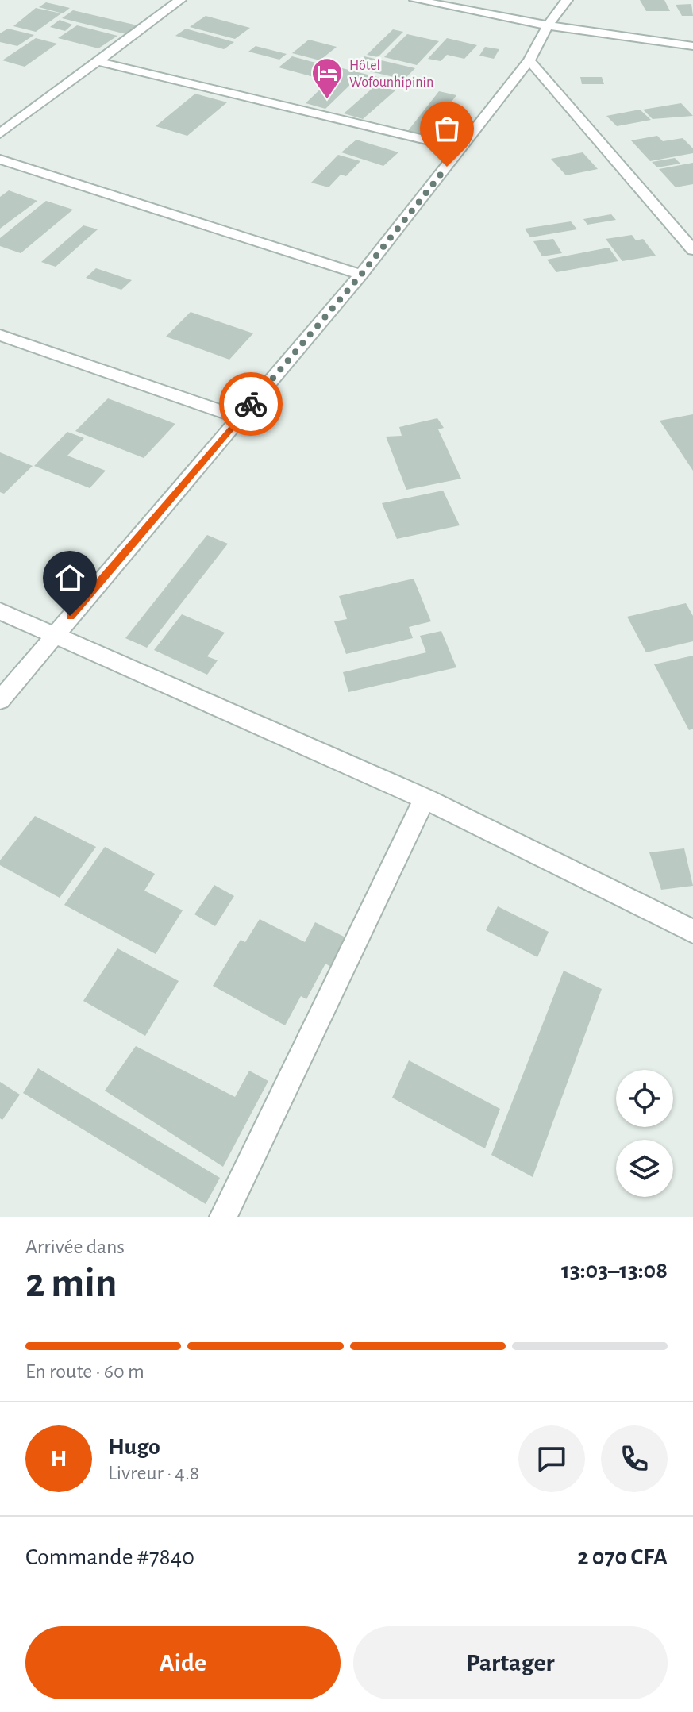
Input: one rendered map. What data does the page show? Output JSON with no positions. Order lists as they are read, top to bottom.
{
  "places": {
    "hotel": ["Hôtel Wofounhipinin"]
  },
  "page": {
    "heading": ["2 min", "Arrivée dans", "13:03–13:08"],
    "panel": [
      "Hugo",
      "Livreur · 4.8",
      "Commande #7840",
      "2 070 CFA"
    ],
    "bar": "En route · 60 m",
    "round": "H",
    "buttons": ["Aide", "Partager"]
  }
}
